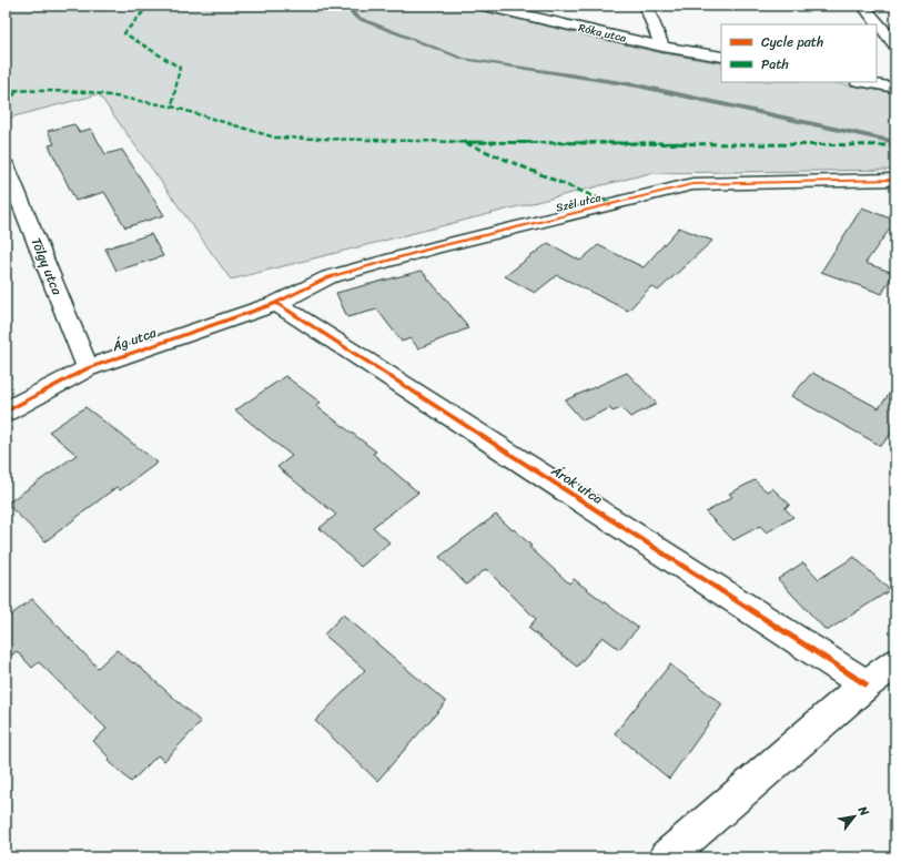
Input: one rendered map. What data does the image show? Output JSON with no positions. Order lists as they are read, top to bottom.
{
  "streets": {
    "street": [
      "Róka utca",
      "Szél utca",
      "Tölgy utca",
      "Ág utca",
      "Árok utca"
    ]
  },
  "crossings": [
    ["Szél utca", "Ág utca"],
    ["Szél utca", "Árok utca"],
    ["Tölgy utca", "Ág utca"],
    ["Ág utca", "Árok utca"]
  ],
  "legend": ["Cycle path", "Path"],
  "north": "top right"
}
